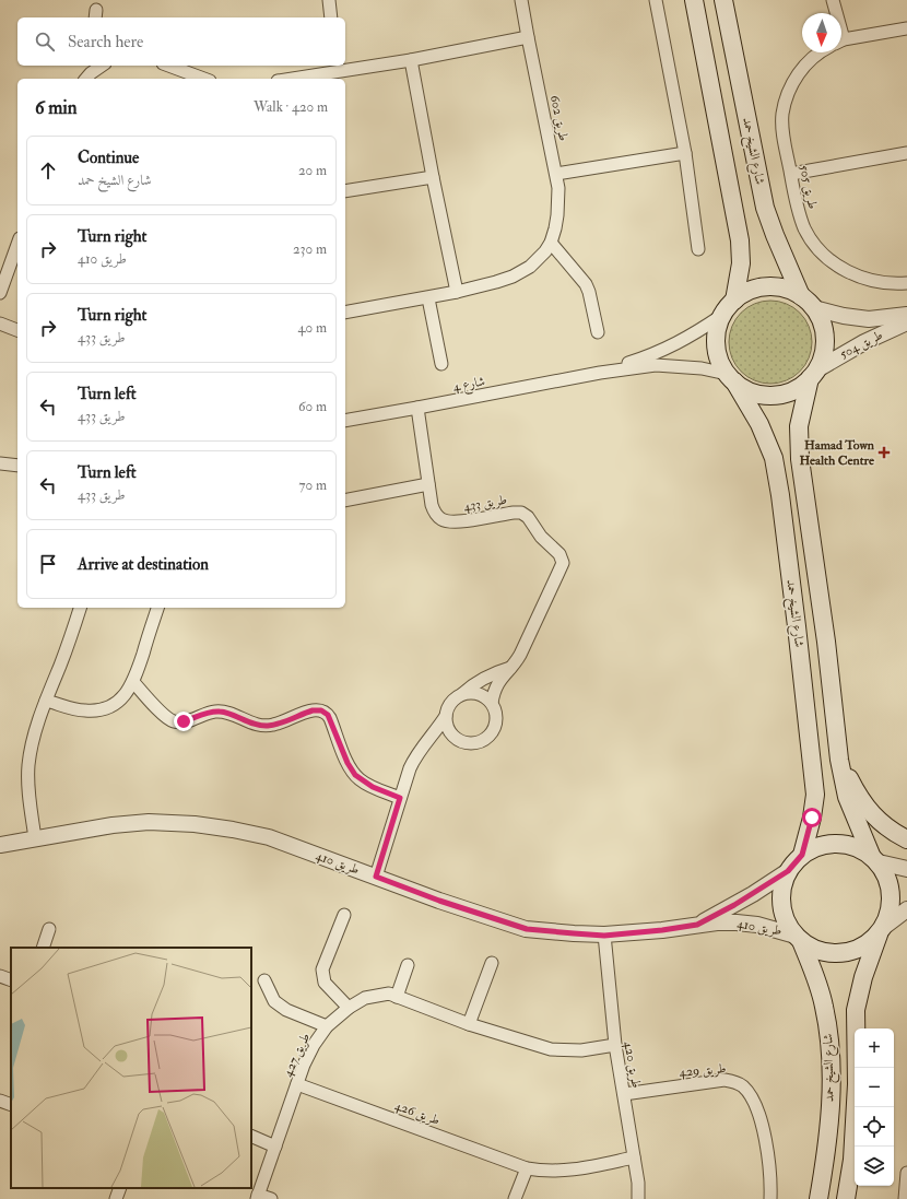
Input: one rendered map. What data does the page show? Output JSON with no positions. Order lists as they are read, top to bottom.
{
  "streets": {
    "main road": ["شارع الشيخ حمد"],
    "street": [
      "طريق 602",
      "طريق 505",
      "طريق 504",
      "شارع 4",
      "طريق 433",
      "طريق 410",
      "طريق 427",
      "طريق 420",
      "طريق 429",
      "طريق 426"
    ]
  },
  "crossings": [
    ["شارع الشيخ حمد", "طريق 504"],
    ["شارع الشيخ حمد", "شارع 4"],
    ["شارع الشيخ حمد", "طريق 410"],
    ["طريق 504", "شارع 4"],
    ["شارع 4", "طريق 433"],
    ["طريق 410", "طريق 420"],
    ["طريق 427", "طريق 420"],
    ["طريق 427", "طريق 426"],
    ["طريق 420", "طريق 429"],
    ["طريق 420", "طريق 426"]
  ],
  "places": {
    "health": ["Hamad Town Health Centre"]
  },
  "north": "bottom",
  "page": {
    "search": "Search here",
    "heading": ["6 min", "Walk · 420 m"],
    "list": [
      ["Continue", "شارع الشيخ حمد", "20 m"],
      ["Turn right", "طريق 410", "230 m"],
      ["Turn right", "طريق 433", "40 m"],
      ["Turn left", "طريق 433", "60 m"],
      ["Turn left", "طريق 433", "70 m"],
      "Arrive at destination"
    ],
    "map_buttons": ["+", "−"]
  }
}
